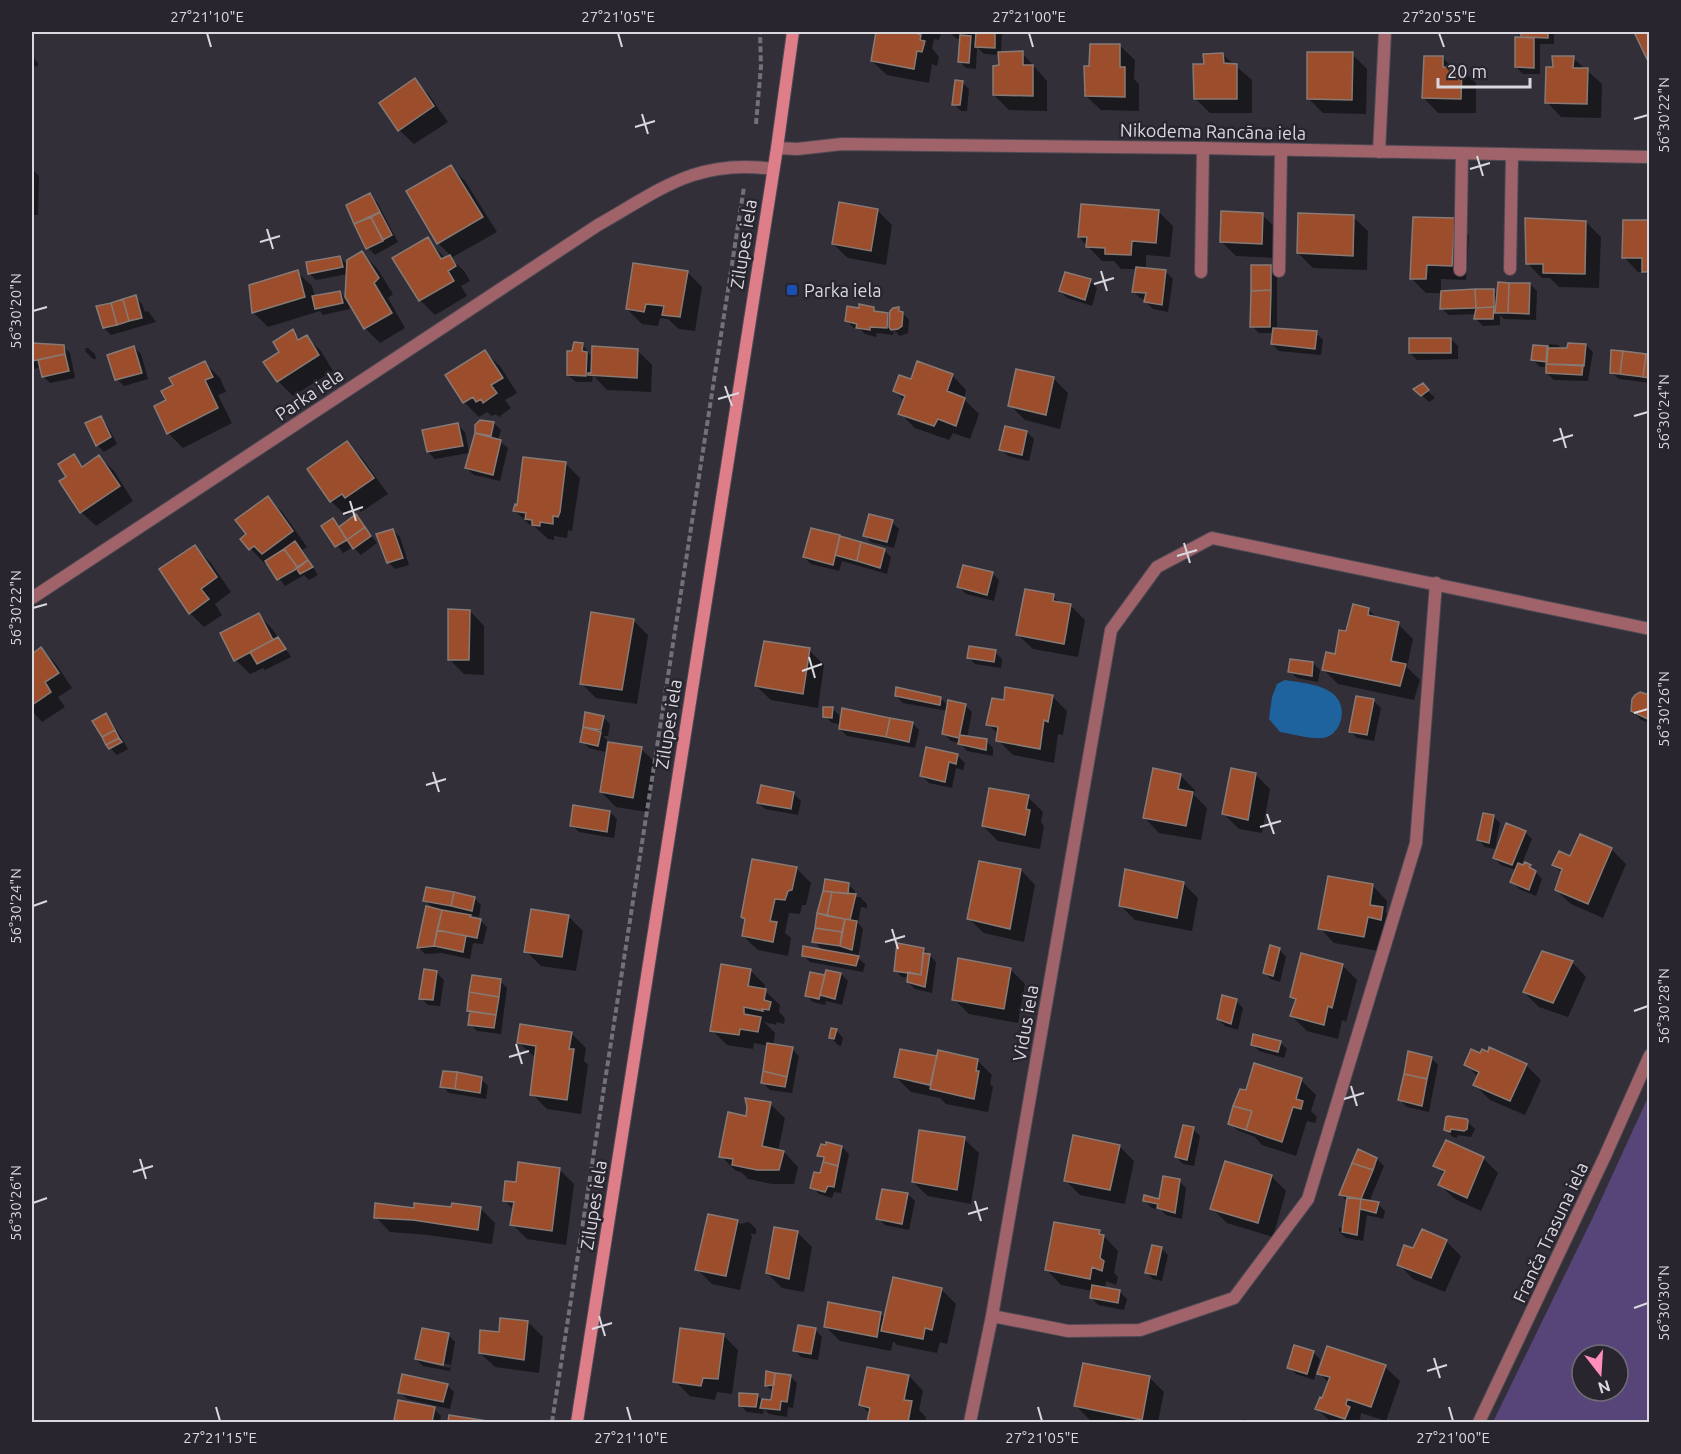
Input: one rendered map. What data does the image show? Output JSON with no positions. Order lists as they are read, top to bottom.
{
  "streets": {
    "main road": ["Zilupes iela"],
    "street": [
      "Nikodema Rancāna iela",
      "Parka iela",
      "Vidus iela",
      "Franča Trasuna iela"
    ]
  },
  "crossings": [
    ["Nikodema Rancāna iela", "Zilupes iela"],
    ["Zilupes iela", "Parka iela"]
  ],
  "places": {
    "transit": ["Parka iela"]
  },
  "scale_bar": "20 m",
  "north": "bottom",
  "coordinates": [
    "27°21'10\"E",
    "27°21'05\"E",
    "27°21'00\"E",
    "27°20'55\"E",
    "56°30'22\"N",
    "56°30'20\"N",
    "56°30'24\"N",
    "56°30'26\"N",
    "56°30'28\"N",
    "56°30'30\"N",
    "27°21'15\"E"
  ]
}
